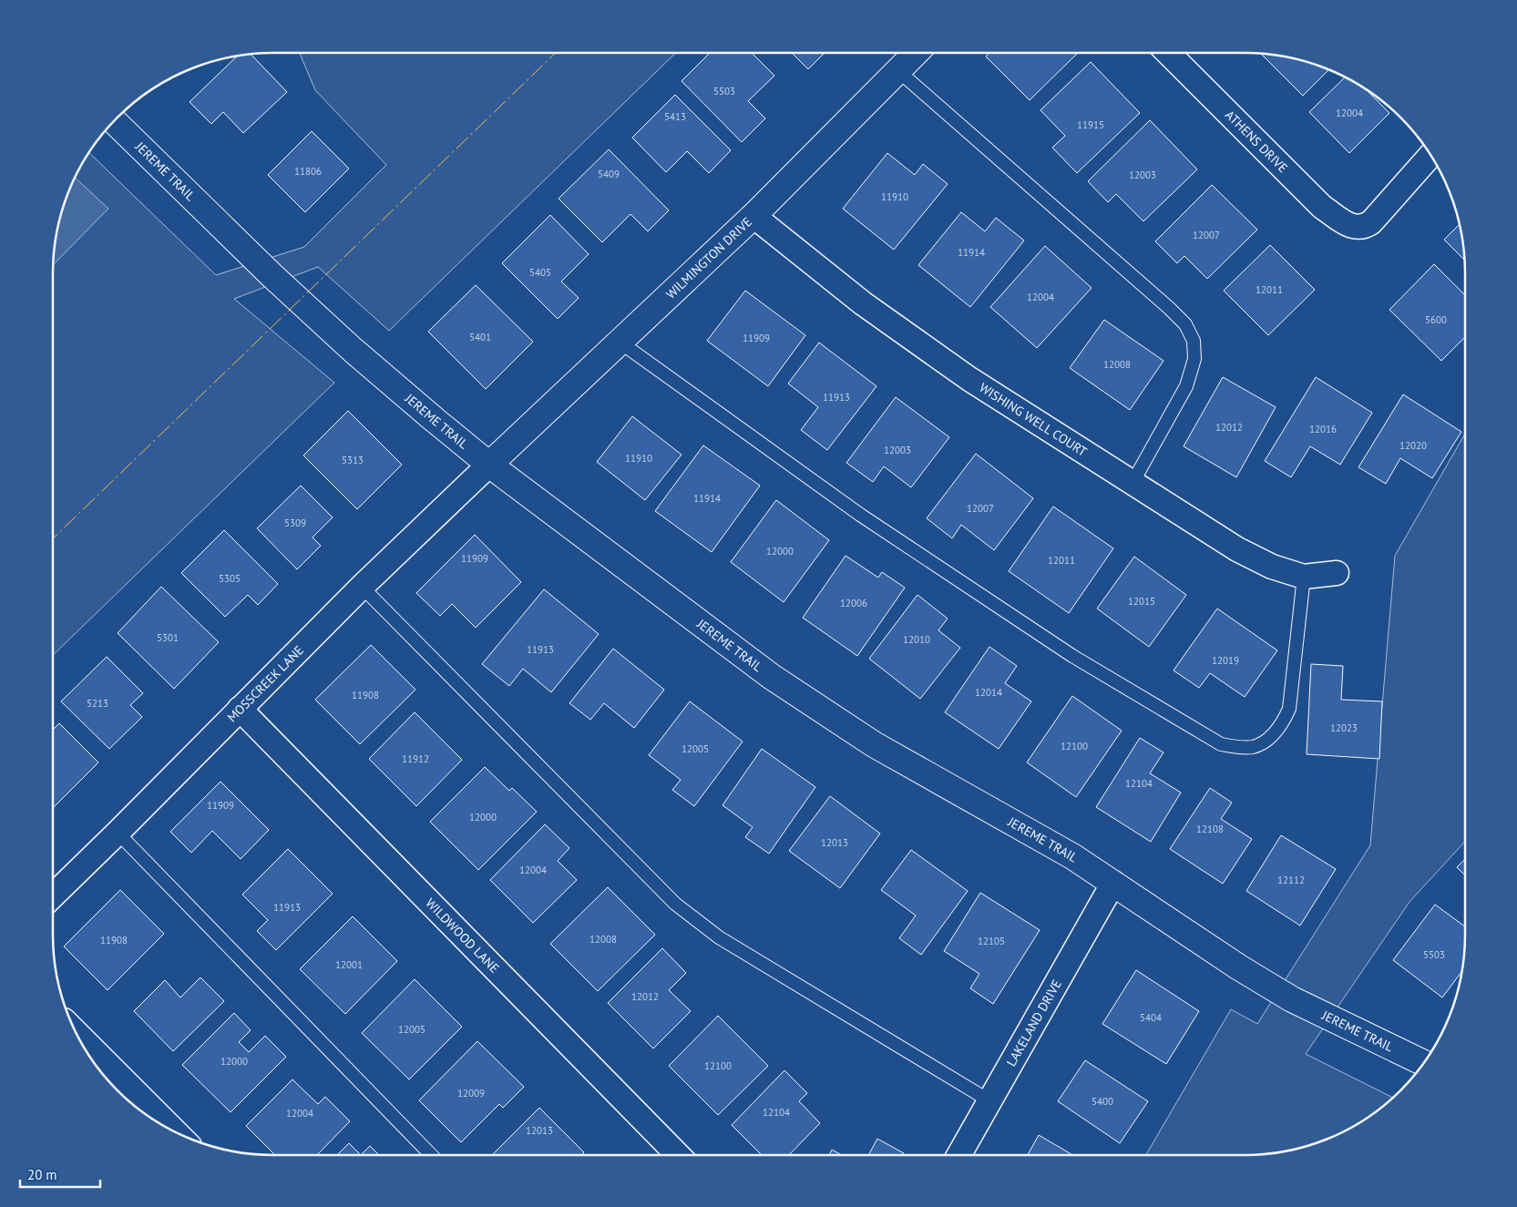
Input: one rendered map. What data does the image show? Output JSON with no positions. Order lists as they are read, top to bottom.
{
  "streets": {
    "street": [
      "ATHENS DRIVE",
      "JEREME TRAIL",
      "WILMINGTON DRIVE",
      "WISHING WELL COURT",
      "MOSSCREEK LANE",
      "WILDWOOD LANE",
      "LAKELAND DRIVE"
    ]
  },
  "crossings": [
    ["JEREME TRAIL", "WILMINGTON DRIVE"],
    ["JEREME TRAIL", "MOSSCREEK LANE"],
    ["JEREME TRAIL", "LAKELAND DRIVE"],
    ["WILMINGTON DRIVE", "WISHING WELL COURT"],
    ["WILMINGTON DRIVE", "MOSSCREEK LANE"],
    ["MOSSCREEK LANE", "WILDWOOD LANE"]
  ],
  "house_numbers": [
    "5503",
    "12004",
    "5413",
    "11915",
    "11806",
    "5409",
    "12003",
    "11910",
    "12007",
    "11914",
    "5405",
    "12011",
    "12004",
    "5600",
    "5401",
    "11909",
    "12008",
    "11913",
    "12012",
    "12016",
    "12020",
    "12003",
    "11910",
    "5313",
    "11914",
    "12007",
    "5309",
    "12000",
    "11909",
    "12011",
    "5305",
    "12015",
    "12006",
    "5301",
    "12010",
    "11913",
    "12019",
    "12014",
    "11908",
    "5213",
    "12023",
    "12100",
    "12005",
    "11912",
    "12104",
    "11909",
    "12000",
    "12108",
    "12013",
    "12004",
    "12112",
    "11913",
    "12008",
    "11908",
    "12105",
    "5503",
    "12001",
    "12012",
    "5404",
    "12005",
    "12000",
    "12100",
    "12009",
    "5400",
    "12104",
    "12004",
    "12013"
  ],
  "scale_bar": "20 m"
}
